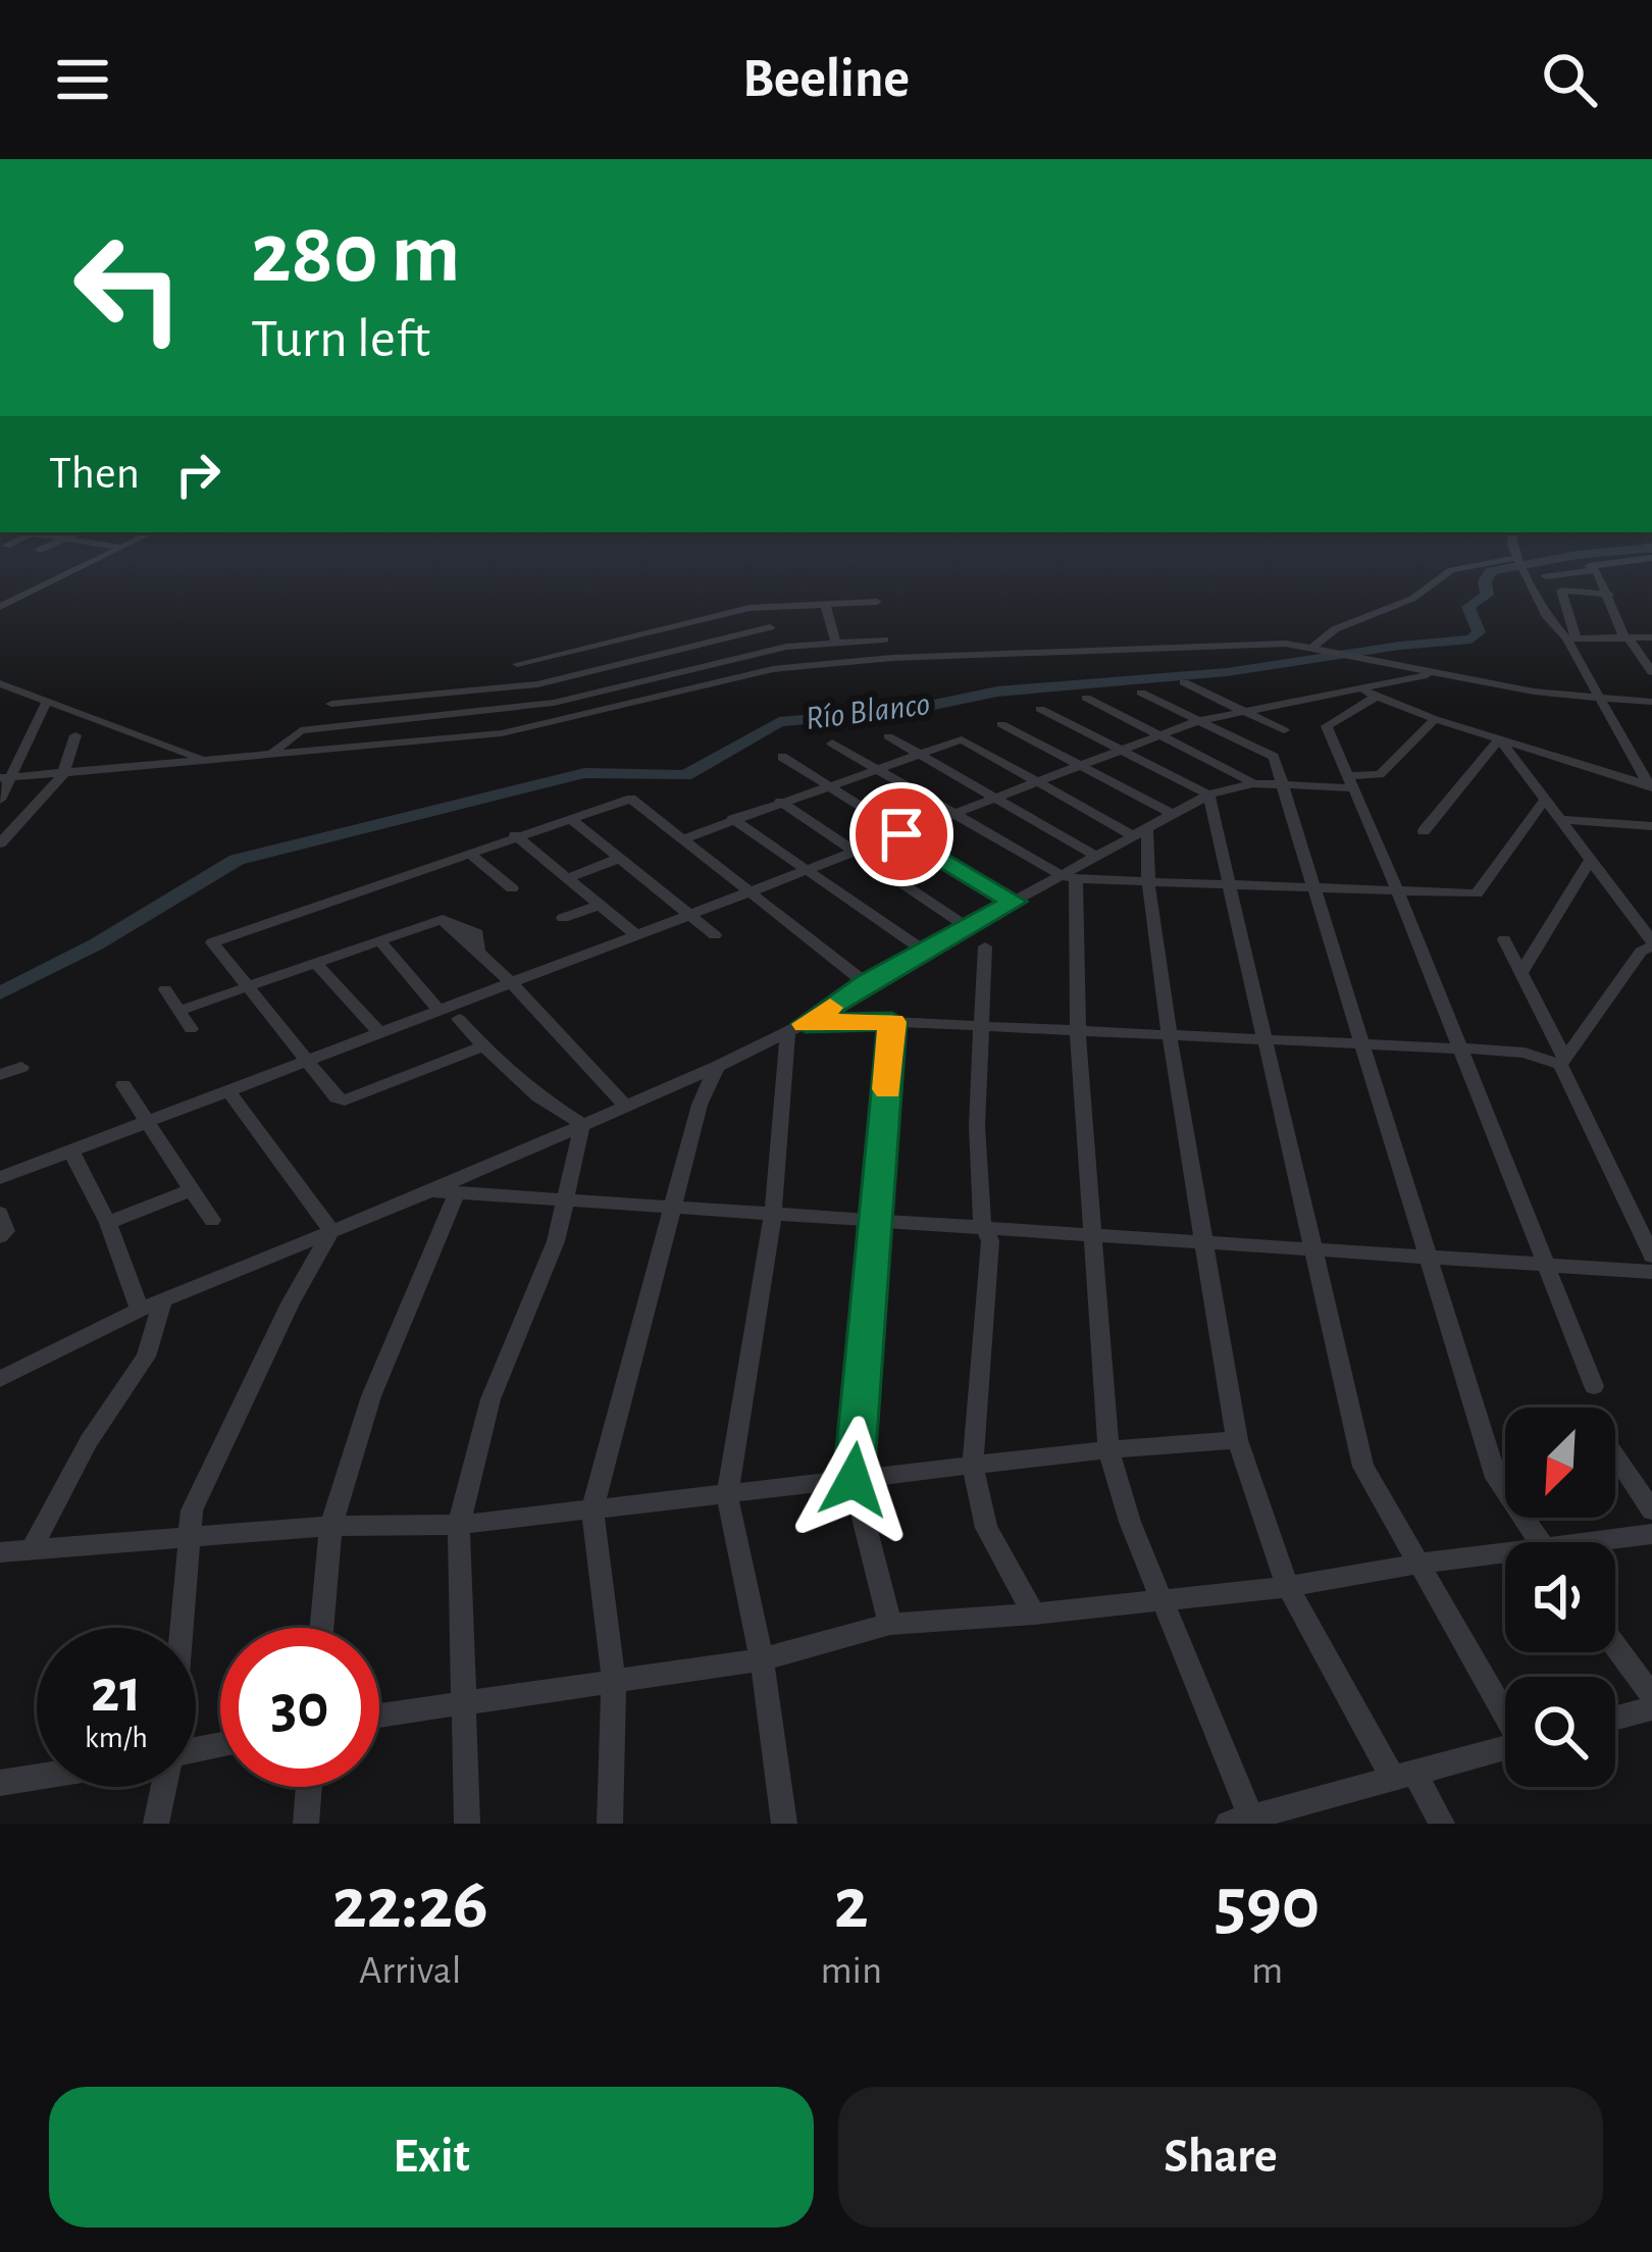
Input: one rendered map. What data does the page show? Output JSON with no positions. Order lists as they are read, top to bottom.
{
  "water": ["Río Blanco"],
  "north": "bottom left",
  "page": {
    "header": "Beeline",
    "turn": ["280 m", "Turn left"],
    "then": "Then",
    "speed": "21 km/h",
    "limit": "30",
    "eta": [
      "22:26",
      "Arrival",
      "2",
      "min",
      "590",
      "m"
    ],
    "buttons": ["Exit", "Share"]
  }
}
